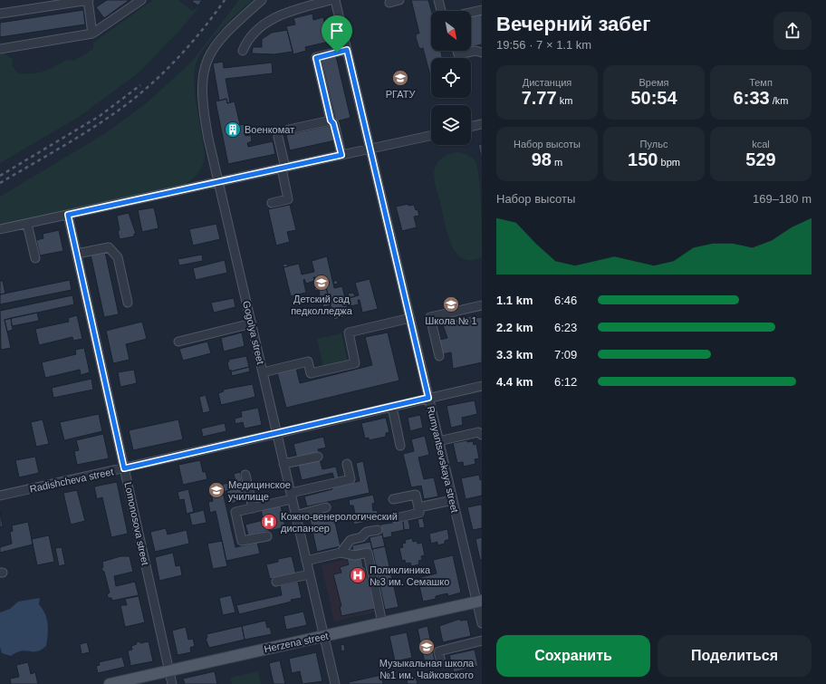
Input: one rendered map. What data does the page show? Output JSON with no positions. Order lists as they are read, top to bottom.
{
  "streets": {
    "main road": ["Herzena street"],
    "street": [
      "Gogolya street",
      "Rumyantsevskaya street",
      "Radishcheva street",
      "Lomonosova street"
    ]
  },
  "crossings": [
    ["Gogolya street", "Radishcheva street"],
    ["Gogolya street", "Herzena street"],
    ["Rumyantsevskaya street", "Radishcheva street"],
    ["Rumyantsevskaya street", "Herzena street"],
    ["Radishcheva street", "Lomonosova street"],
    ["Lomonosova street", "Herzena street"]
  ],
  "places": {
    "school or university": [
      "РГАТУ",
      "Детский сад педколледжа",
      "Школа № 1",
      "Медицинское училище",
      "Музыкальная школа №1 им. Чайковского"
    ],
    "building": ["Военкомат"],
    "hospital": ["Кожно-венерологический диспансер", "Поликлиника №3 им. Семашко"]
  },
  "north": "bottom right",
  "page": {
    "heading": ["Вечерний забег", "19:56 · 7 × 1.1 km"],
    "stats": [
      ["Дистанция", "7.77 km"],
      ["Время", "50:54"],
      ["Темп", "6:33 /km"],
      ["Набор высоты", "98 m"],
      ["Пульс", "150 bpm"],
      ["kcal", "529"]
    ],
    "chart": ["Набор высоты", "169–180 m"],
    "list": [
      {
        "name": "1.1 km",
        "note": "6:46"
      },
      {
        "name": "2.2 km",
        "note": "6:23"
      },
      {
        "name": "3.3 km",
        "note": "7:09"
      },
      {
        "name": "4.4 km",
        "note": "6:12"
      }
    ],
    "buttons": ["Сохранить", "Поделиться"]
  }
}
